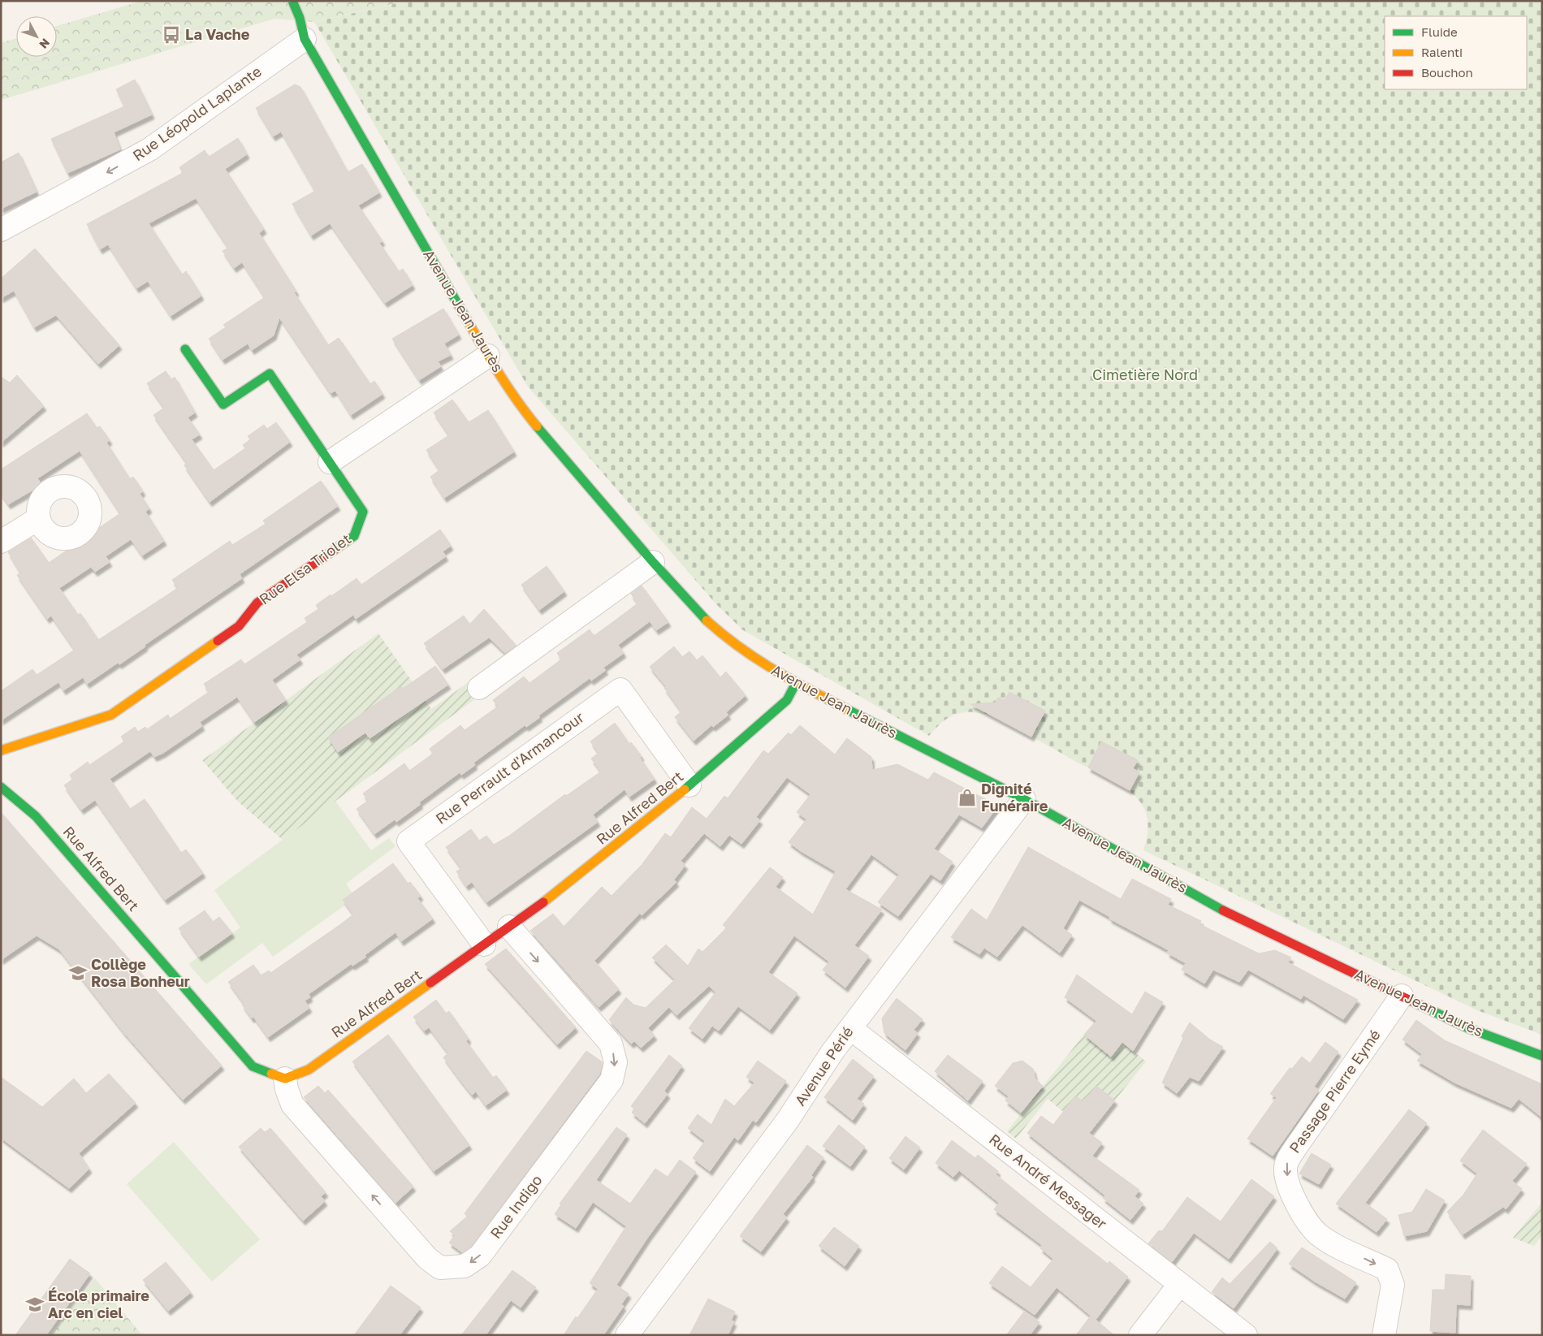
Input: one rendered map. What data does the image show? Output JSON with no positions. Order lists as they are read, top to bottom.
{
  "streets": {
    "street": [
      "Rue Léopold Laplante",
      "Avenue Jean Jaurès",
      "Rue Elsa Triolet",
      "Rue Perrault d'Armancour",
      "Rue Alfred Bert",
      "Avenue Périé",
      "Passage Pierre Eymé",
      "Rue André Messager",
      "Rue Indigo"
    ]
  },
  "crossings": [
    ["Rue Léopold Laplante", "Avenue Jean Jaurès"],
    ["Avenue Jean Jaurès", "Rue Alfred Bert"],
    ["Avenue Jean Jaurès", "Avenue Périé"],
    ["Avenue Jean Jaurès", "Passage Pierre Eymé"],
    ["Rue Perrault d'Armancour", "Rue Alfred Bert"],
    ["Rue Alfred Bert", "Rue Indigo"],
    ["Avenue Périé", "Rue André Messager"]
  ],
  "one_way": ["Rue Léopold Laplante"],
  "parks": ["Cimetière Nord"],
  "places": {
    "bus stop": ["La Vache"],
    "shop": ["Dignité Funéraire"],
    "school or university": ["Collège Rosa Bonheur", "École primaire Arc en ciel"]
  },
  "legend": ["Fluide", "Ralenti", "Bouchon"],
  "north": "bottom right"
}
